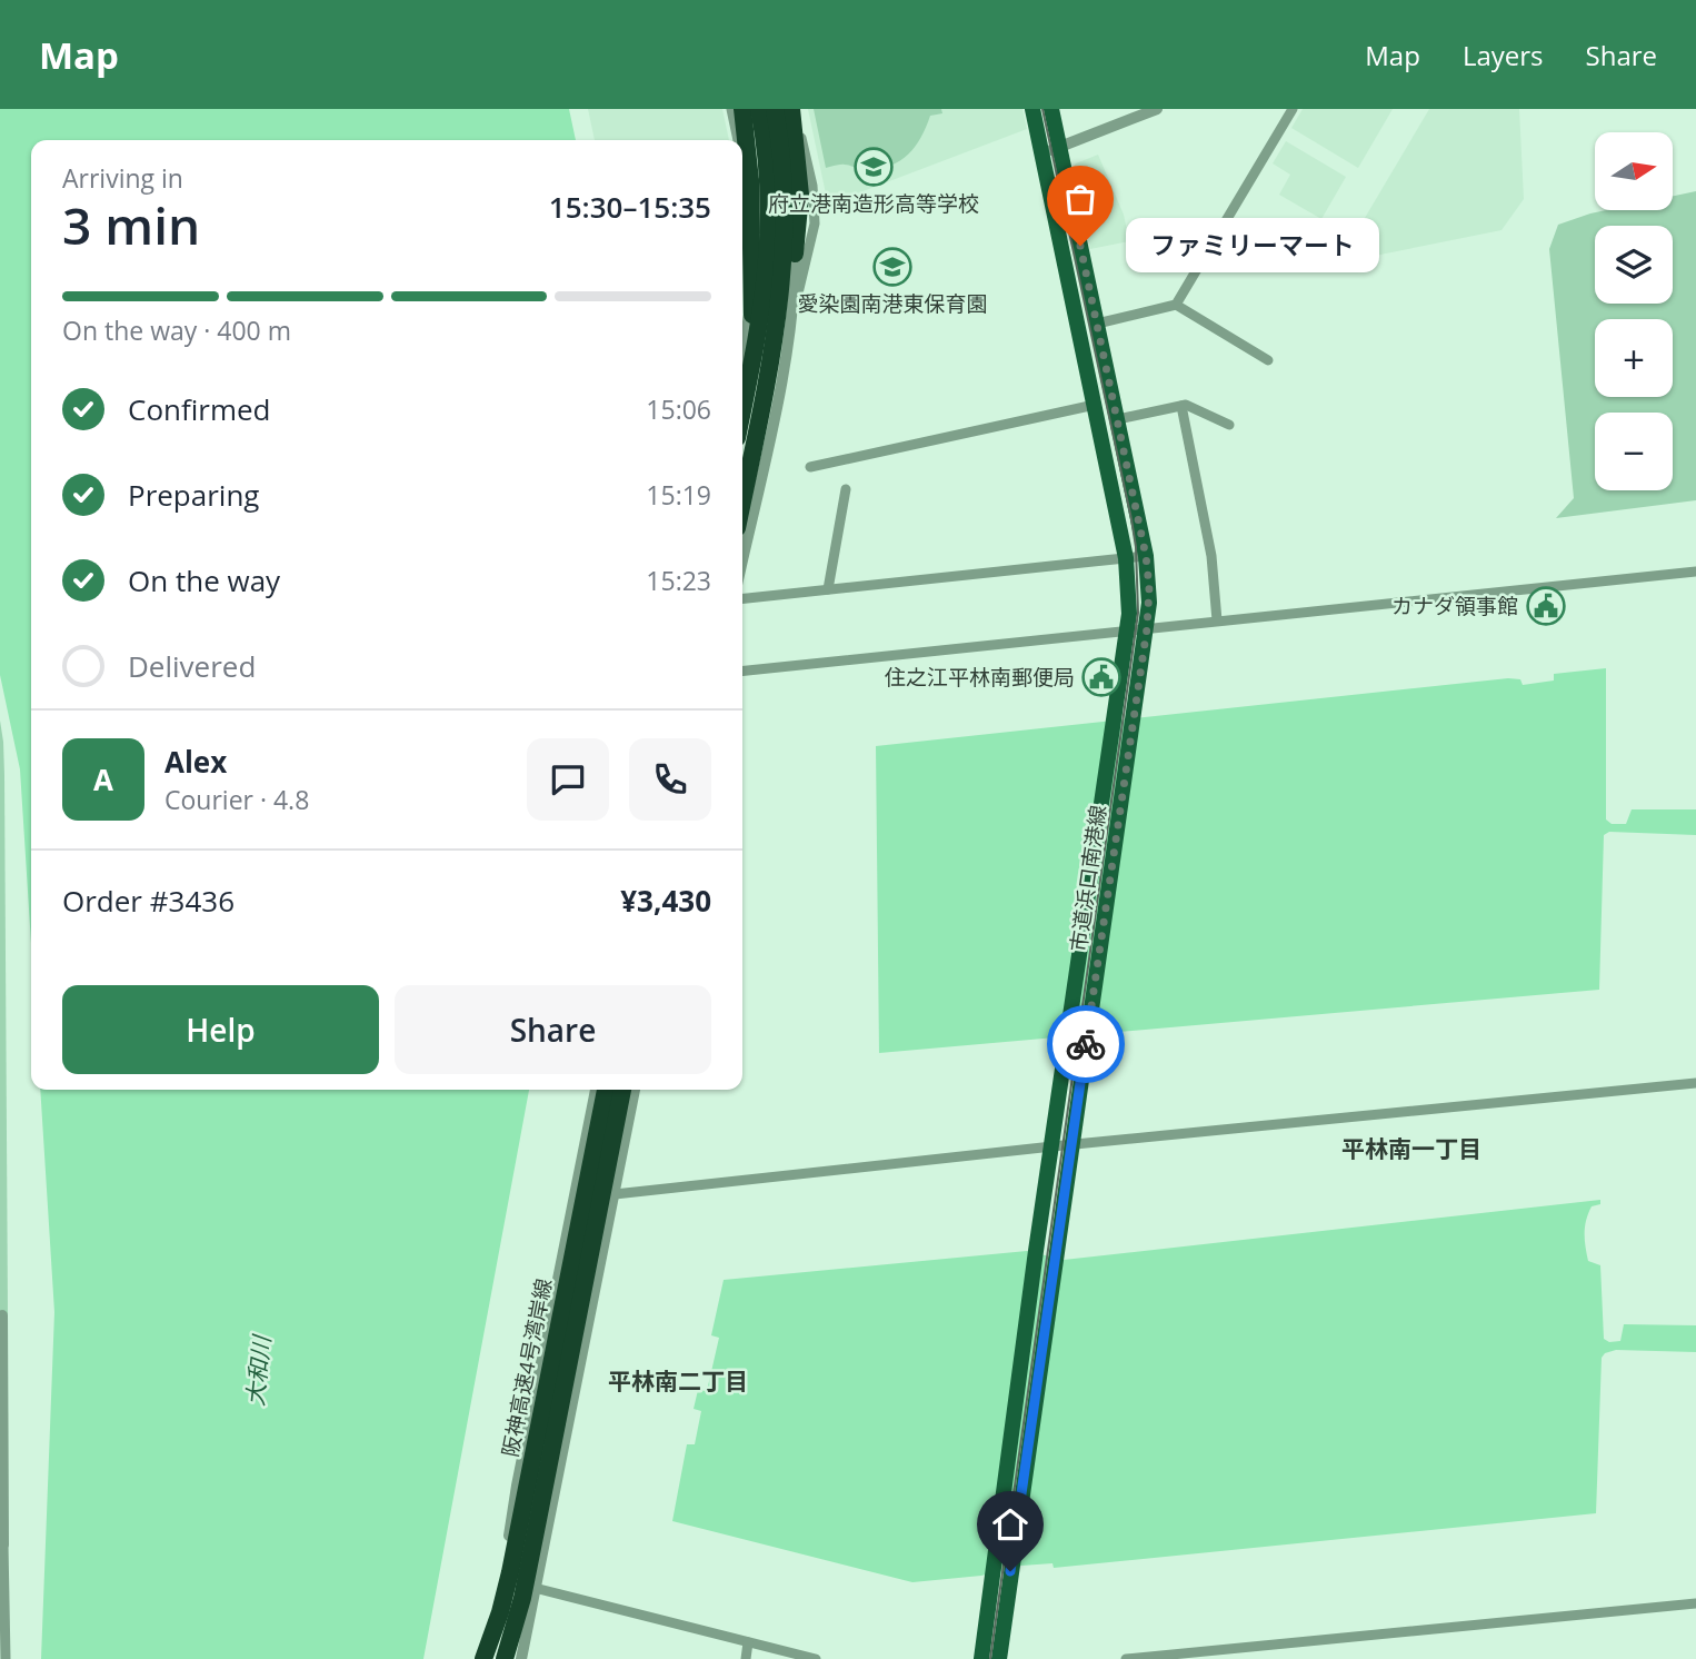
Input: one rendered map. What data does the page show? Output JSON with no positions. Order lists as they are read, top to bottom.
{
  "streets": {
    "highway": ["阪神高速4号湾岸線"],
    "main road": ["市道浜口南港線"]
  },
  "districts": ["平林南一丁目", "平林南二丁目"],
  "water": ["大和川"],
  "places": {
    "school or university": ["府立港南造形高等学校", "愛染園南港東保育園"],
    "other": ["ファミリーマート"],
    "public building": ["カナダ領事館", "住之江平林南郵便局"]
  },
  "north": "right",
  "page": {
    "header": "Map",
    "nav": ["Map", "Layers", "Share"],
    "map_buttons": ["+", "−"],
    "heading": ["3 min", "Arriving in", "15:30–15:35"],
    "panel": [
      "Alex",
      "Courier · 4.8",
      "Order #3436",
      "¥3,430"
    ],
    "bubble": "ファミリーマート",
    "bar": "On the way · 400 m",
    "list": [
      ["Confirmed", "15:06"],
      ["Preparing", "15:19"],
      ["On the way", "15:23"],
      "Delivered"
    ],
    "round": "A",
    "buttons": ["Help", "Share"]
  }
}
